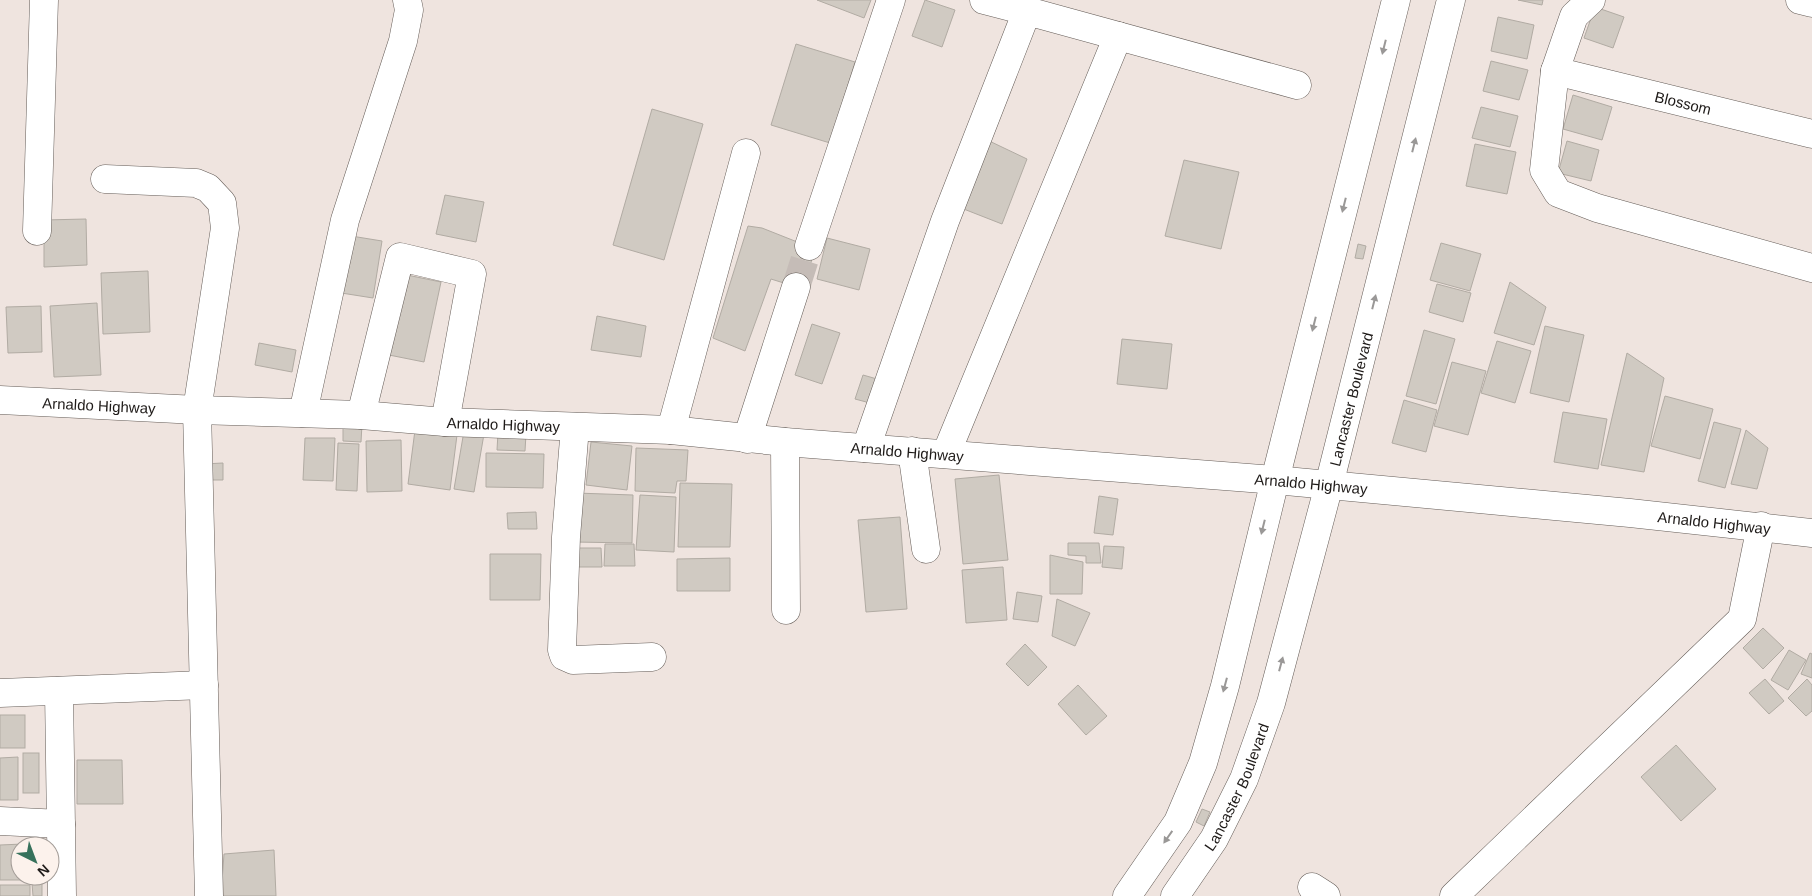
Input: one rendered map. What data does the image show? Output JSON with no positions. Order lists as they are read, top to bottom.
{
  "streets": {
    "street": ["Blossom", "Lancaster Boulevard", "Arnaldo Highway"]
  },
  "crossings": [
    ["Lancaster Boulevard", "Arnaldo Highway"]
  ],
  "north": "bottom right"
}
